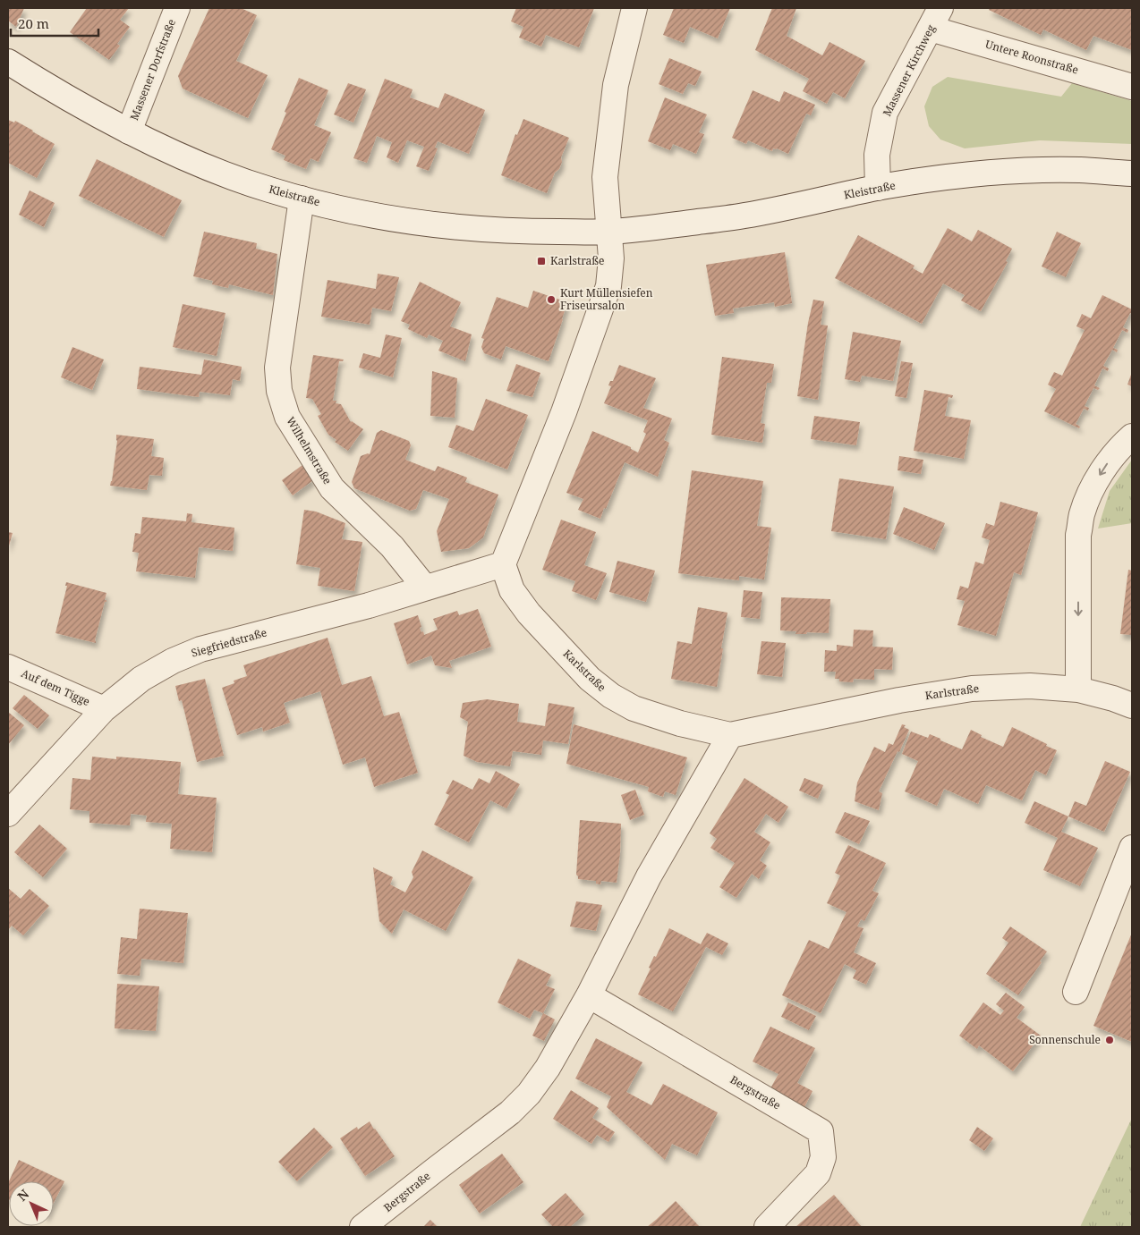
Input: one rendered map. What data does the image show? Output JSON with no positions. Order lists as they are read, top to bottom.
{
  "streets": {
    "street": [
      "Untere Roonstraße",
      "Massener Dorfstraße",
      "Massener Kirchweg",
      "Kleistraße",
      "Wilhelmstraße",
      "Siegfriedstraße",
      "Karlstraße",
      "Auf dem Tigge",
      "Bergstraße"
    ]
  },
  "crossings": [
    ["Untere Roonstraße", "Massener Kirchweg"],
    ["Massener Dorfstraße", "Kleistraße"],
    ["Massener Kirchweg", "Kleistraße"],
    ["Kleistraße", "Wilhelmstraße"],
    ["Wilhelmstraße", "Siegfriedstraße"],
    ["Siegfriedstraße", "Karlstraße"],
    ["Siegfriedstraße", "Auf dem Tigge"],
    ["Karlstraße", "Bergstraße"]
  ],
  "places": {
    "transit": ["Karlstraße"],
    "other": ["Kurt Müllensiefen Friseursalon", "Sonnenschule"]
  },
  "scale_bar": "20 m",
  "north": "top left"
}
